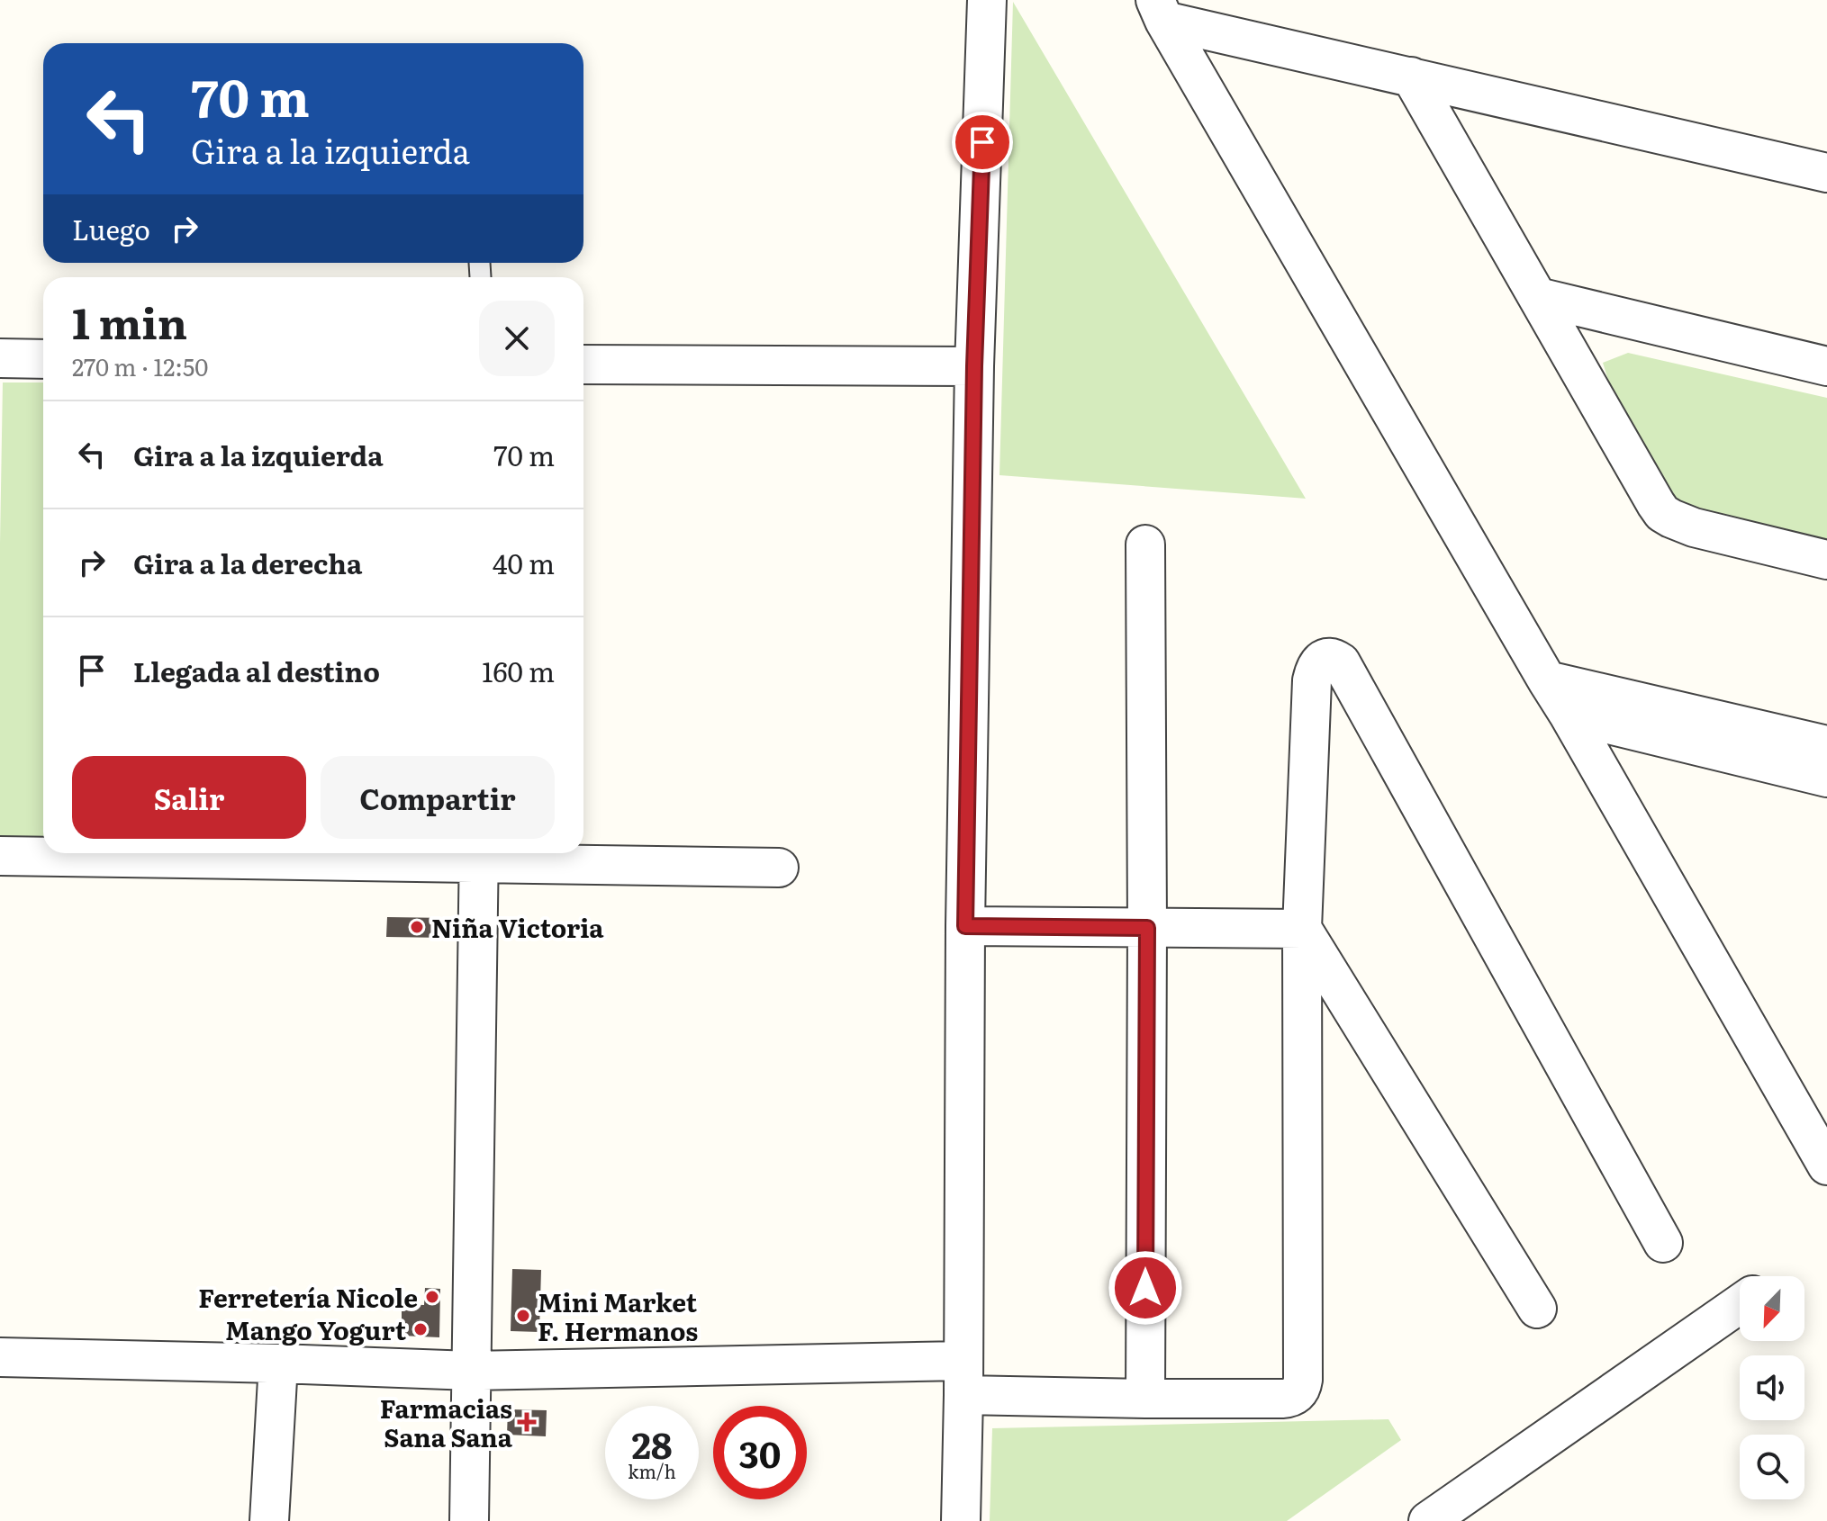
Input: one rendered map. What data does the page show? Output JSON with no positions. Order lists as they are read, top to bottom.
{
  "places": {
    "other": [
      "Niña Victoria",
      "Ferretería Nicole",
      "Mini Market F. Hermanos",
      "Mango Yogurt"
    ],
    "health": ["Farmacias Sana Sana"]
  },
  "north": "bottom left",
  "page": {
    "turn": ["70 m", "Gira a la izquierda"],
    "then": "Luego",
    "heading": ["1 min", "270 m · 12:50"],
    "list": [
      {
        "name": "Gira a la izquierda",
        "value": "70 m"
      },
      {
        "name": "Gira a la derecha",
        "value": "40 m"
      },
      {
        "name": "Llegada al destino",
        "value": "160 m"
      }
    ],
    "buttons": ["Salir", "Compartir"],
    "speed": "28 km/h",
    "limit": "30"
  }
}
